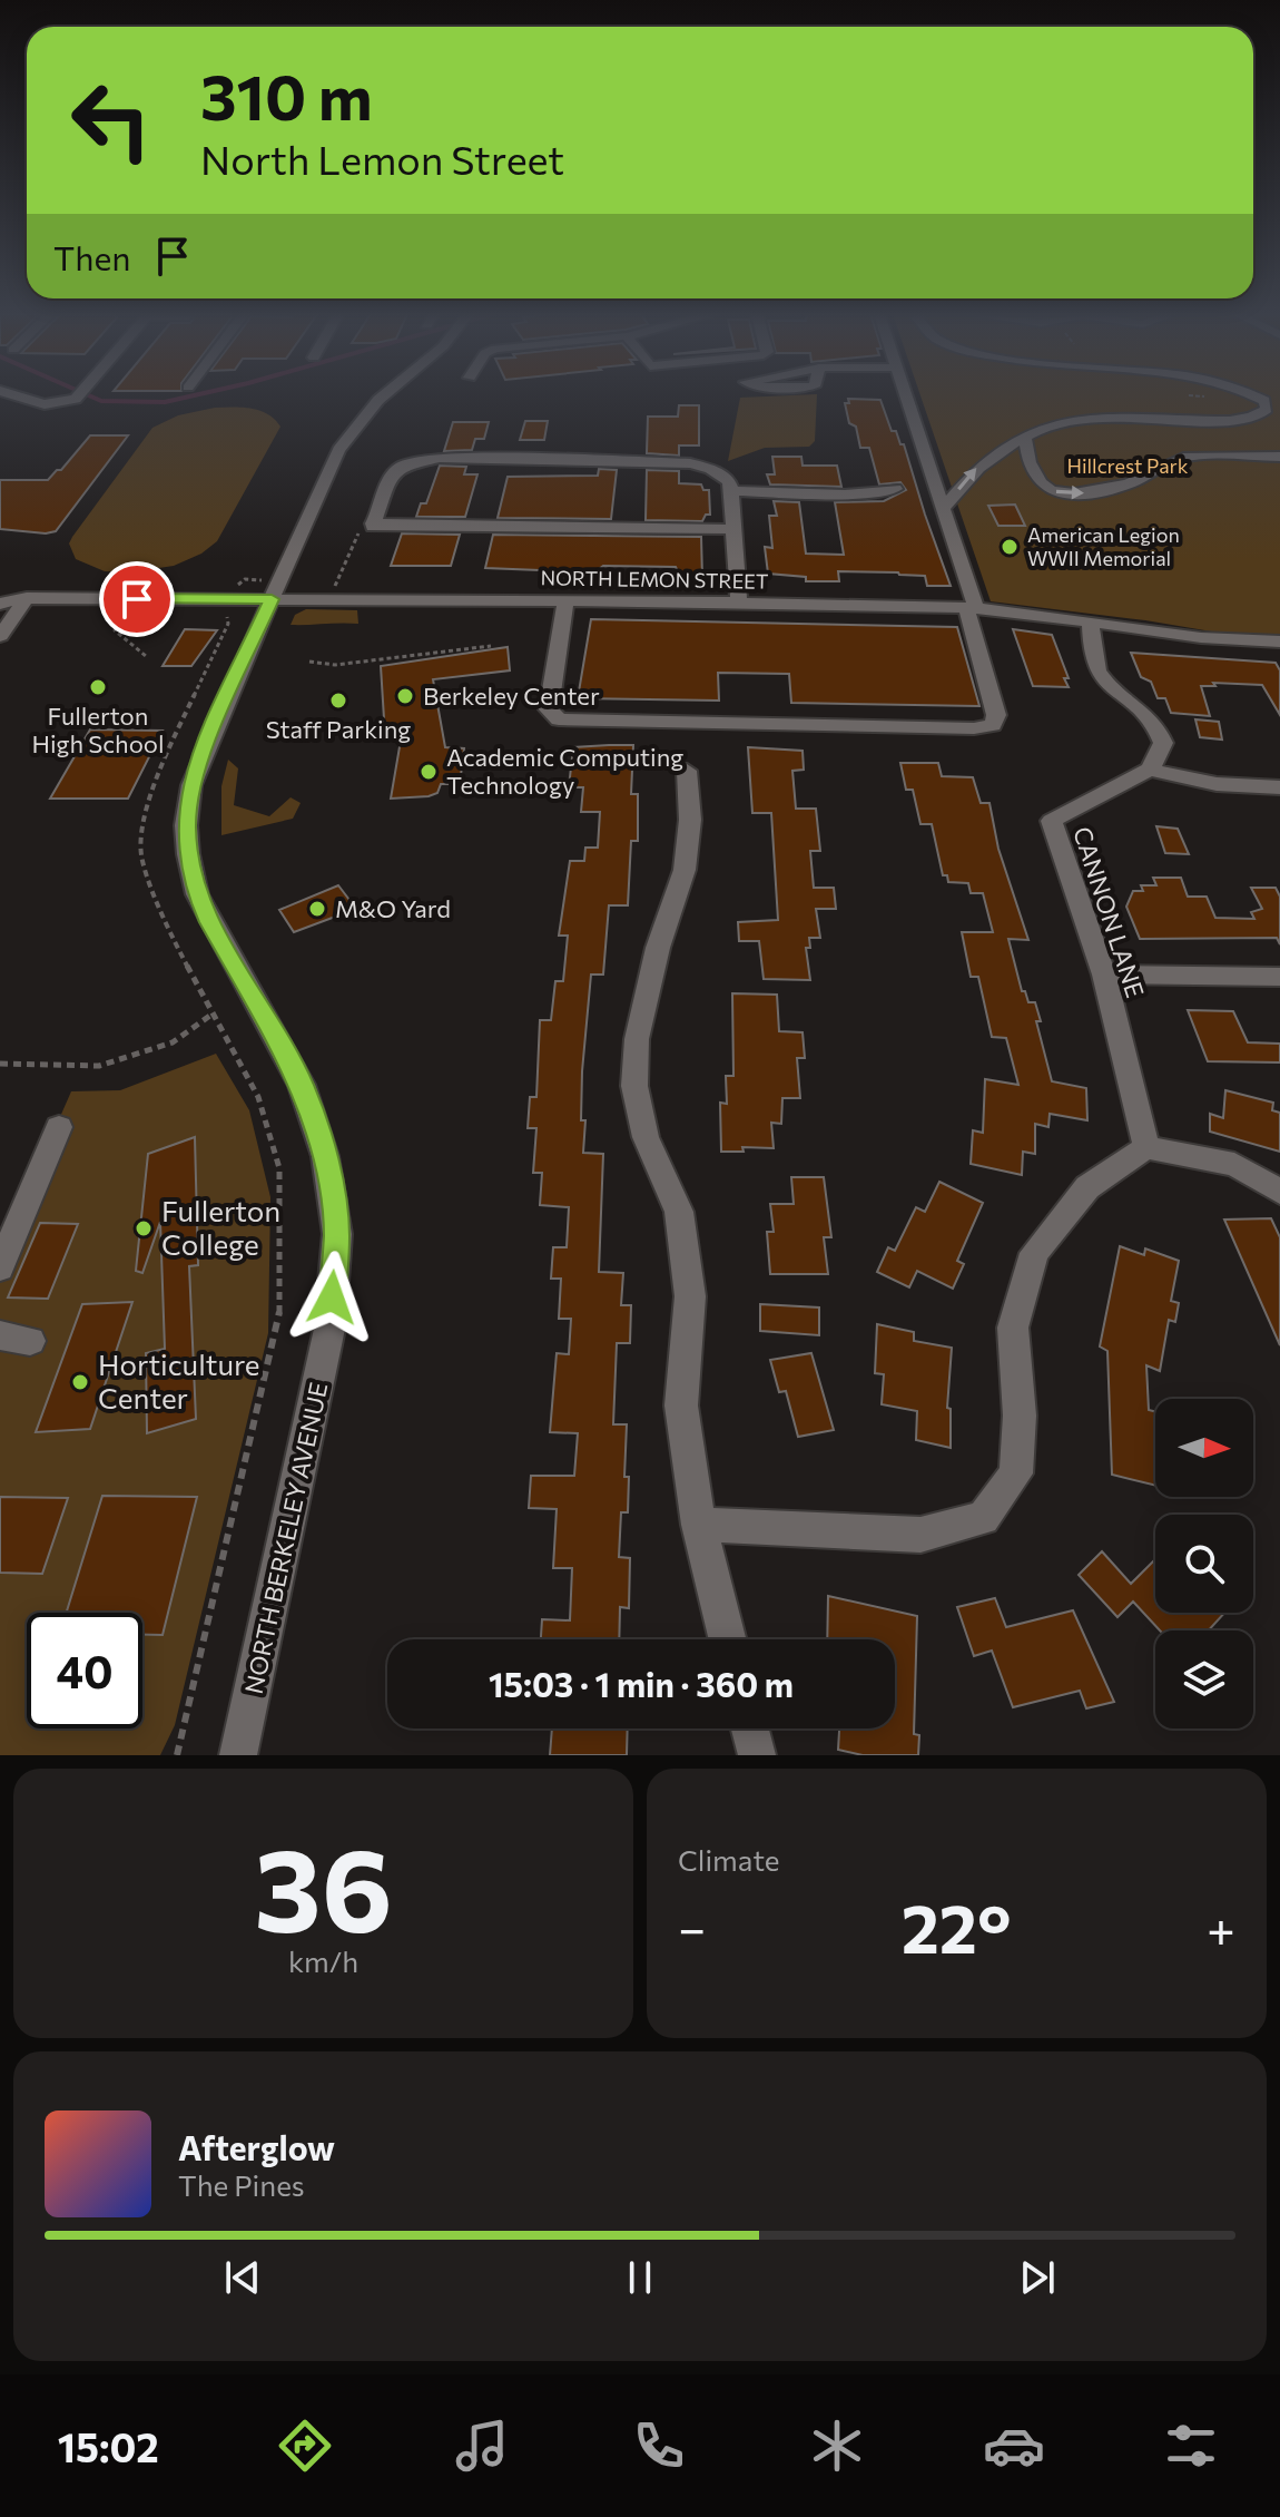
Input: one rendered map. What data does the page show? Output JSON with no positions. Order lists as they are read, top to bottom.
{
  "streets": {
    "street": ["NORTH LEMON STREET", "CANNON LANE", "NORTH BERKELEY AVENUE"]
  },
  "crossings": [
    ["NORTH LEMON STREET", "NORTH BERKELEY AVENUE"]
  ],
  "parks": ["Hillcrest Park"],
  "places": [
    "American Legion WWII Memorial",
    "Fullerton High School",
    "Berkeley Center",
    "Staff Parking",
    "Academic Computing Technology",
    "M&O Yard",
    "Fullerton College",
    "Horticulture Center"
  ],
  "north": "right",
  "page": {
    "turn": ["310 m", "North Lemon Street"],
    "then": "Then",
    "limit": "40",
    "trip": "15:03 · 1 min · 360 m",
    "tile": [
      ["36", "km/h"],
      "Climate"
    ],
    "heat": ["−", "22°", "+"],
    "song": ["Afterglow", "The Pines"],
    "tabs": "15:02"
  }
}
